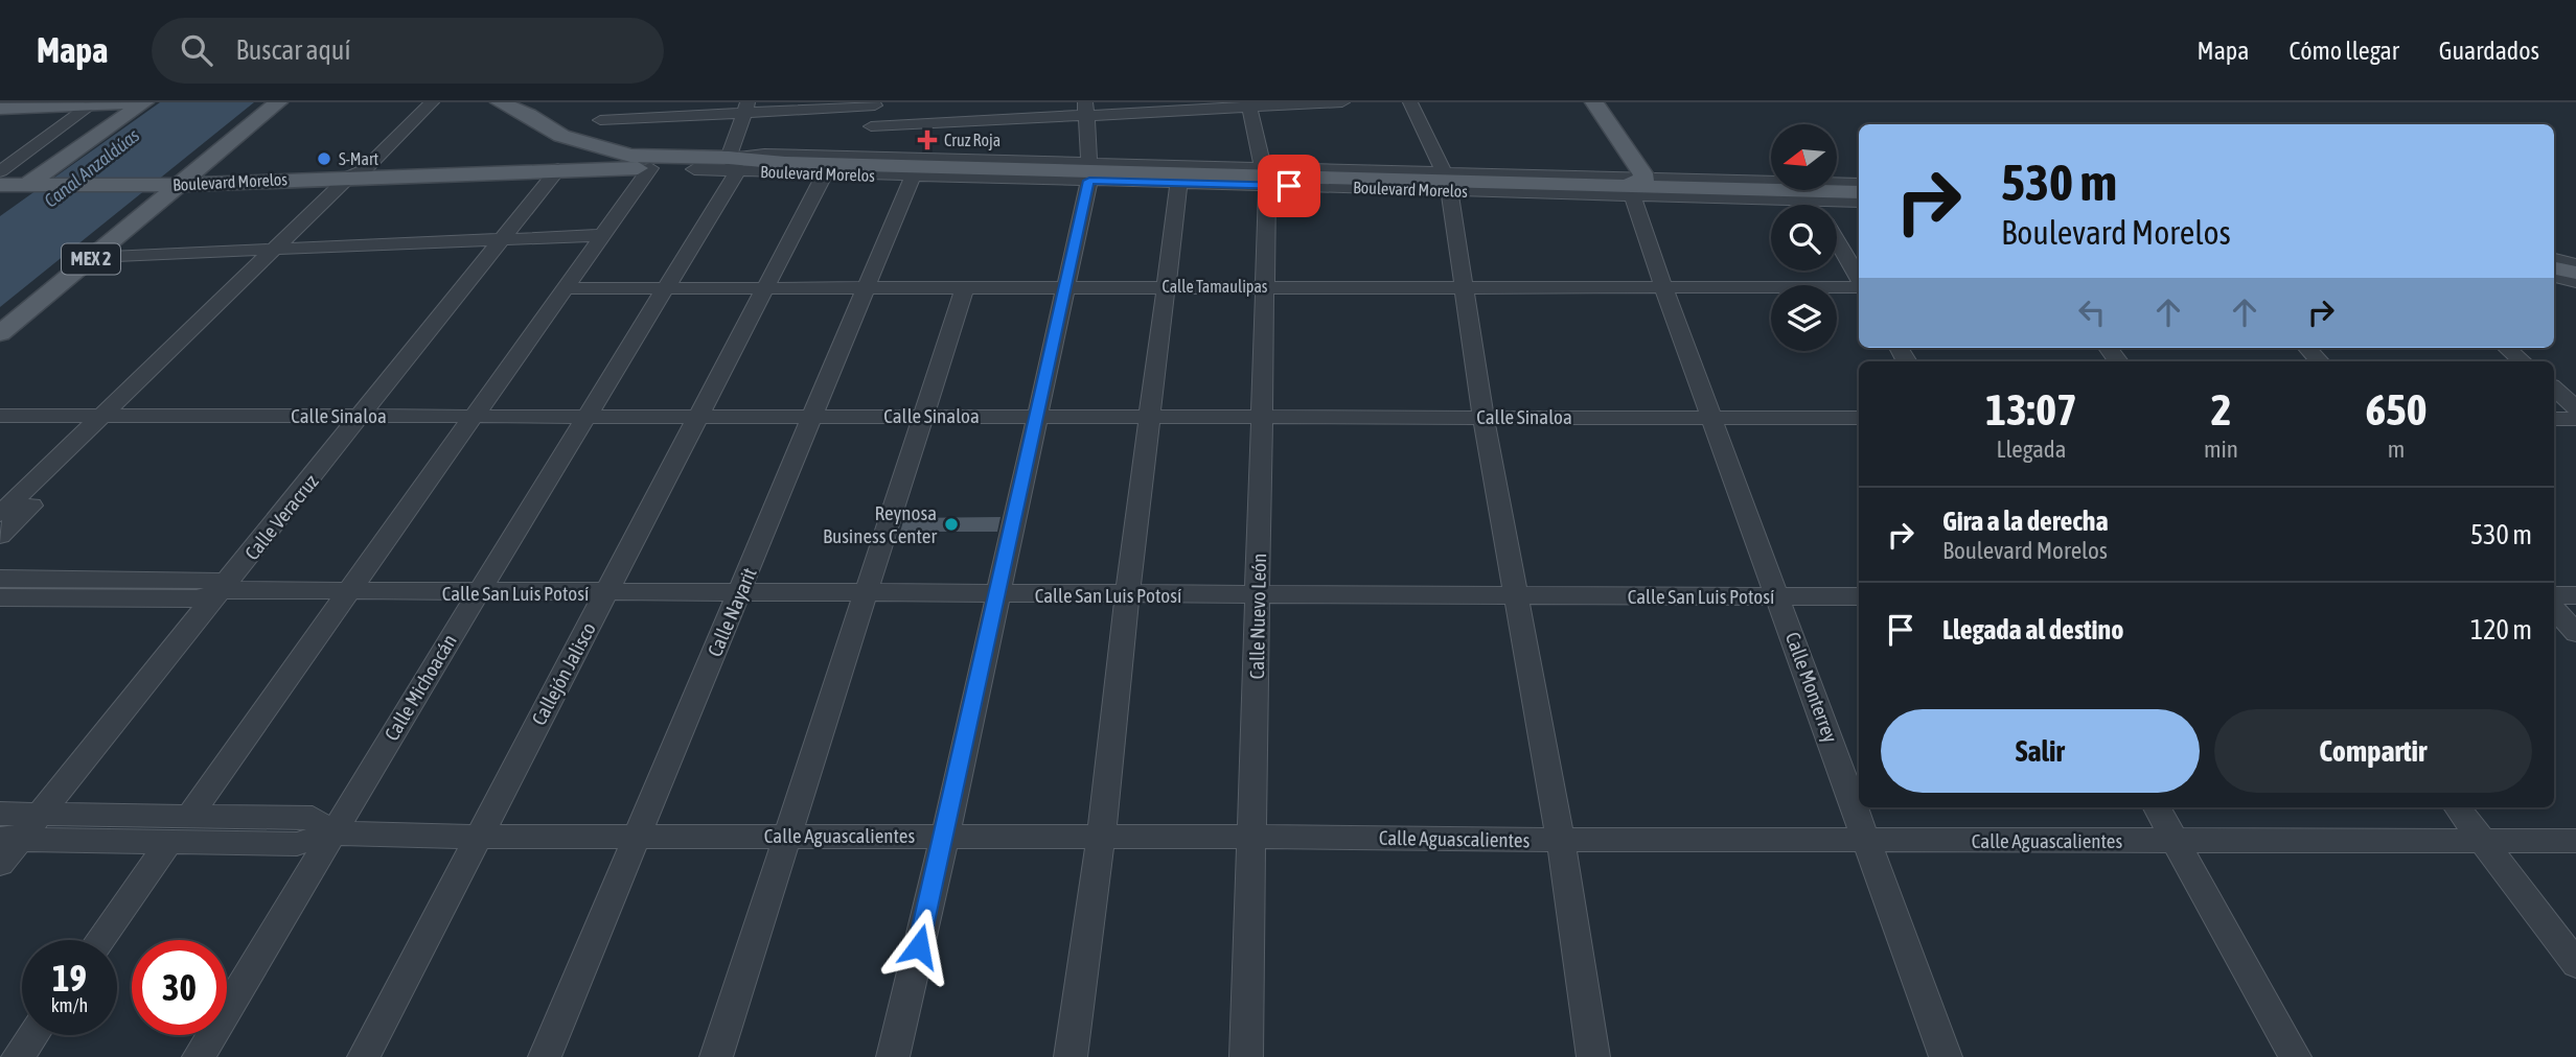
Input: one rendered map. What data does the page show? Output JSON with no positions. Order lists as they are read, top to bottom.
{
  "streets": {
    "main road": ["Boulevard Morelos", "MEX 2"],
    "street": [
      "Calle Tamaulipas",
      "Calle Sinaloa",
      "Calle Veracruz",
      "Calle San Luis Potosí",
      "Calle Nayarit",
      "Calle Nuevo León",
      "Callejón Jalisco",
      "Calle Michoacán",
      "Calle Monterrey",
      "Calle Aguascalientes"
    ]
  },
  "crossings": [
    ["Boulevard Morelos", "MEX 2"],
    ["Boulevard Morelos", "Calle Veracruz"],
    ["Boulevard Morelos", "Calle Nayarit"],
    ["Boulevard Morelos", "Calle Nuevo León"],
    ["Boulevard Morelos", "Callejón Jalisco"],
    ["Boulevard Morelos", "Calle Michoacán"],
    ["Boulevard Morelos", "Calle Monterrey"],
    ["Calle Tamaulipas", "Calle Nayarit"],
    ["Calle Tamaulipas", "Calle Nuevo León"],
    ["Calle Tamaulipas", "Callejón Jalisco"],
    ["Calle Tamaulipas", "Calle Michoacán"],
    ["Calle Tamaulipas", "Calle Monterrey"],
    ["Calle Sinaloa", "Calle Veracruz"],
    ["Calle Sinaloa", "Calle Nayarit"],
    ["Calle Sinaloa", "Calle Nuevo León"],
    ["Calle Sinaloa", "Callejón Jalisco"],
    ["Calle Sinaloa", "Calle Michoacán"],
    ["Calle Sinaloa", "Calle Monterrey"],
    ["Calle Veracruz", "Calle San Luis Potosí"],
    ["Calle Veracruz", "Calle Aguascalientes"],
    ["Calle San Luis Potosí", "Calle Nayarit"],
    ["Calle San Luis Potosí", "Calle Nuevo León"],
    ["Calle San Luis Potosí", "Callejón Jalisco"],
    ["Calle San Luis Potosí", "Calle Michoacán"],
    ["Calle San Luis Potosí", "Calle Monterrey"],
    ["Calle Nayarit", "Calle Aguascalientes"],
    ["Calle Nuevo León", "Calle Aguascalientes"],
    ["Callejón Jalisco", "Calle Aguascalientes"],
    ["Calle Michoacán", "Calle Aguascalientes"],
    ["Calle Monterrey", "Calle Aguascalientes"]
  ],
  "water": ["Canal Anzaldúas"],
  "places": {
    "health": ["Cruz Roja"],
    "other": ["S-Mart", "Reynosa Business Center"]
  },
  "north": "left",
  "page": {
    "header": "Mapa",
    "search": "Buscar aquí",
    "nav": ["Mapa", "Cómo llegar", "Guardados"],
    "turn": ["530 m", "Boulevard Morelos"],
    "eta": [
      "13:07",
      "Llegada",
      "2",
      "min",
      "650",
      "m"
    ],
    "list": [
      {
        "name": "Gira a la derecha",
        "note": "Boulevard Morelos",
        "value": "530 m"
      },
      {
        "name": "Llegada al destino",
        "value": "120 m"
      }
    ],
    "buttons": ["Salir", "Compartir"],
    "speed": "19 km/h",
    "limit": "30"
  }
}
